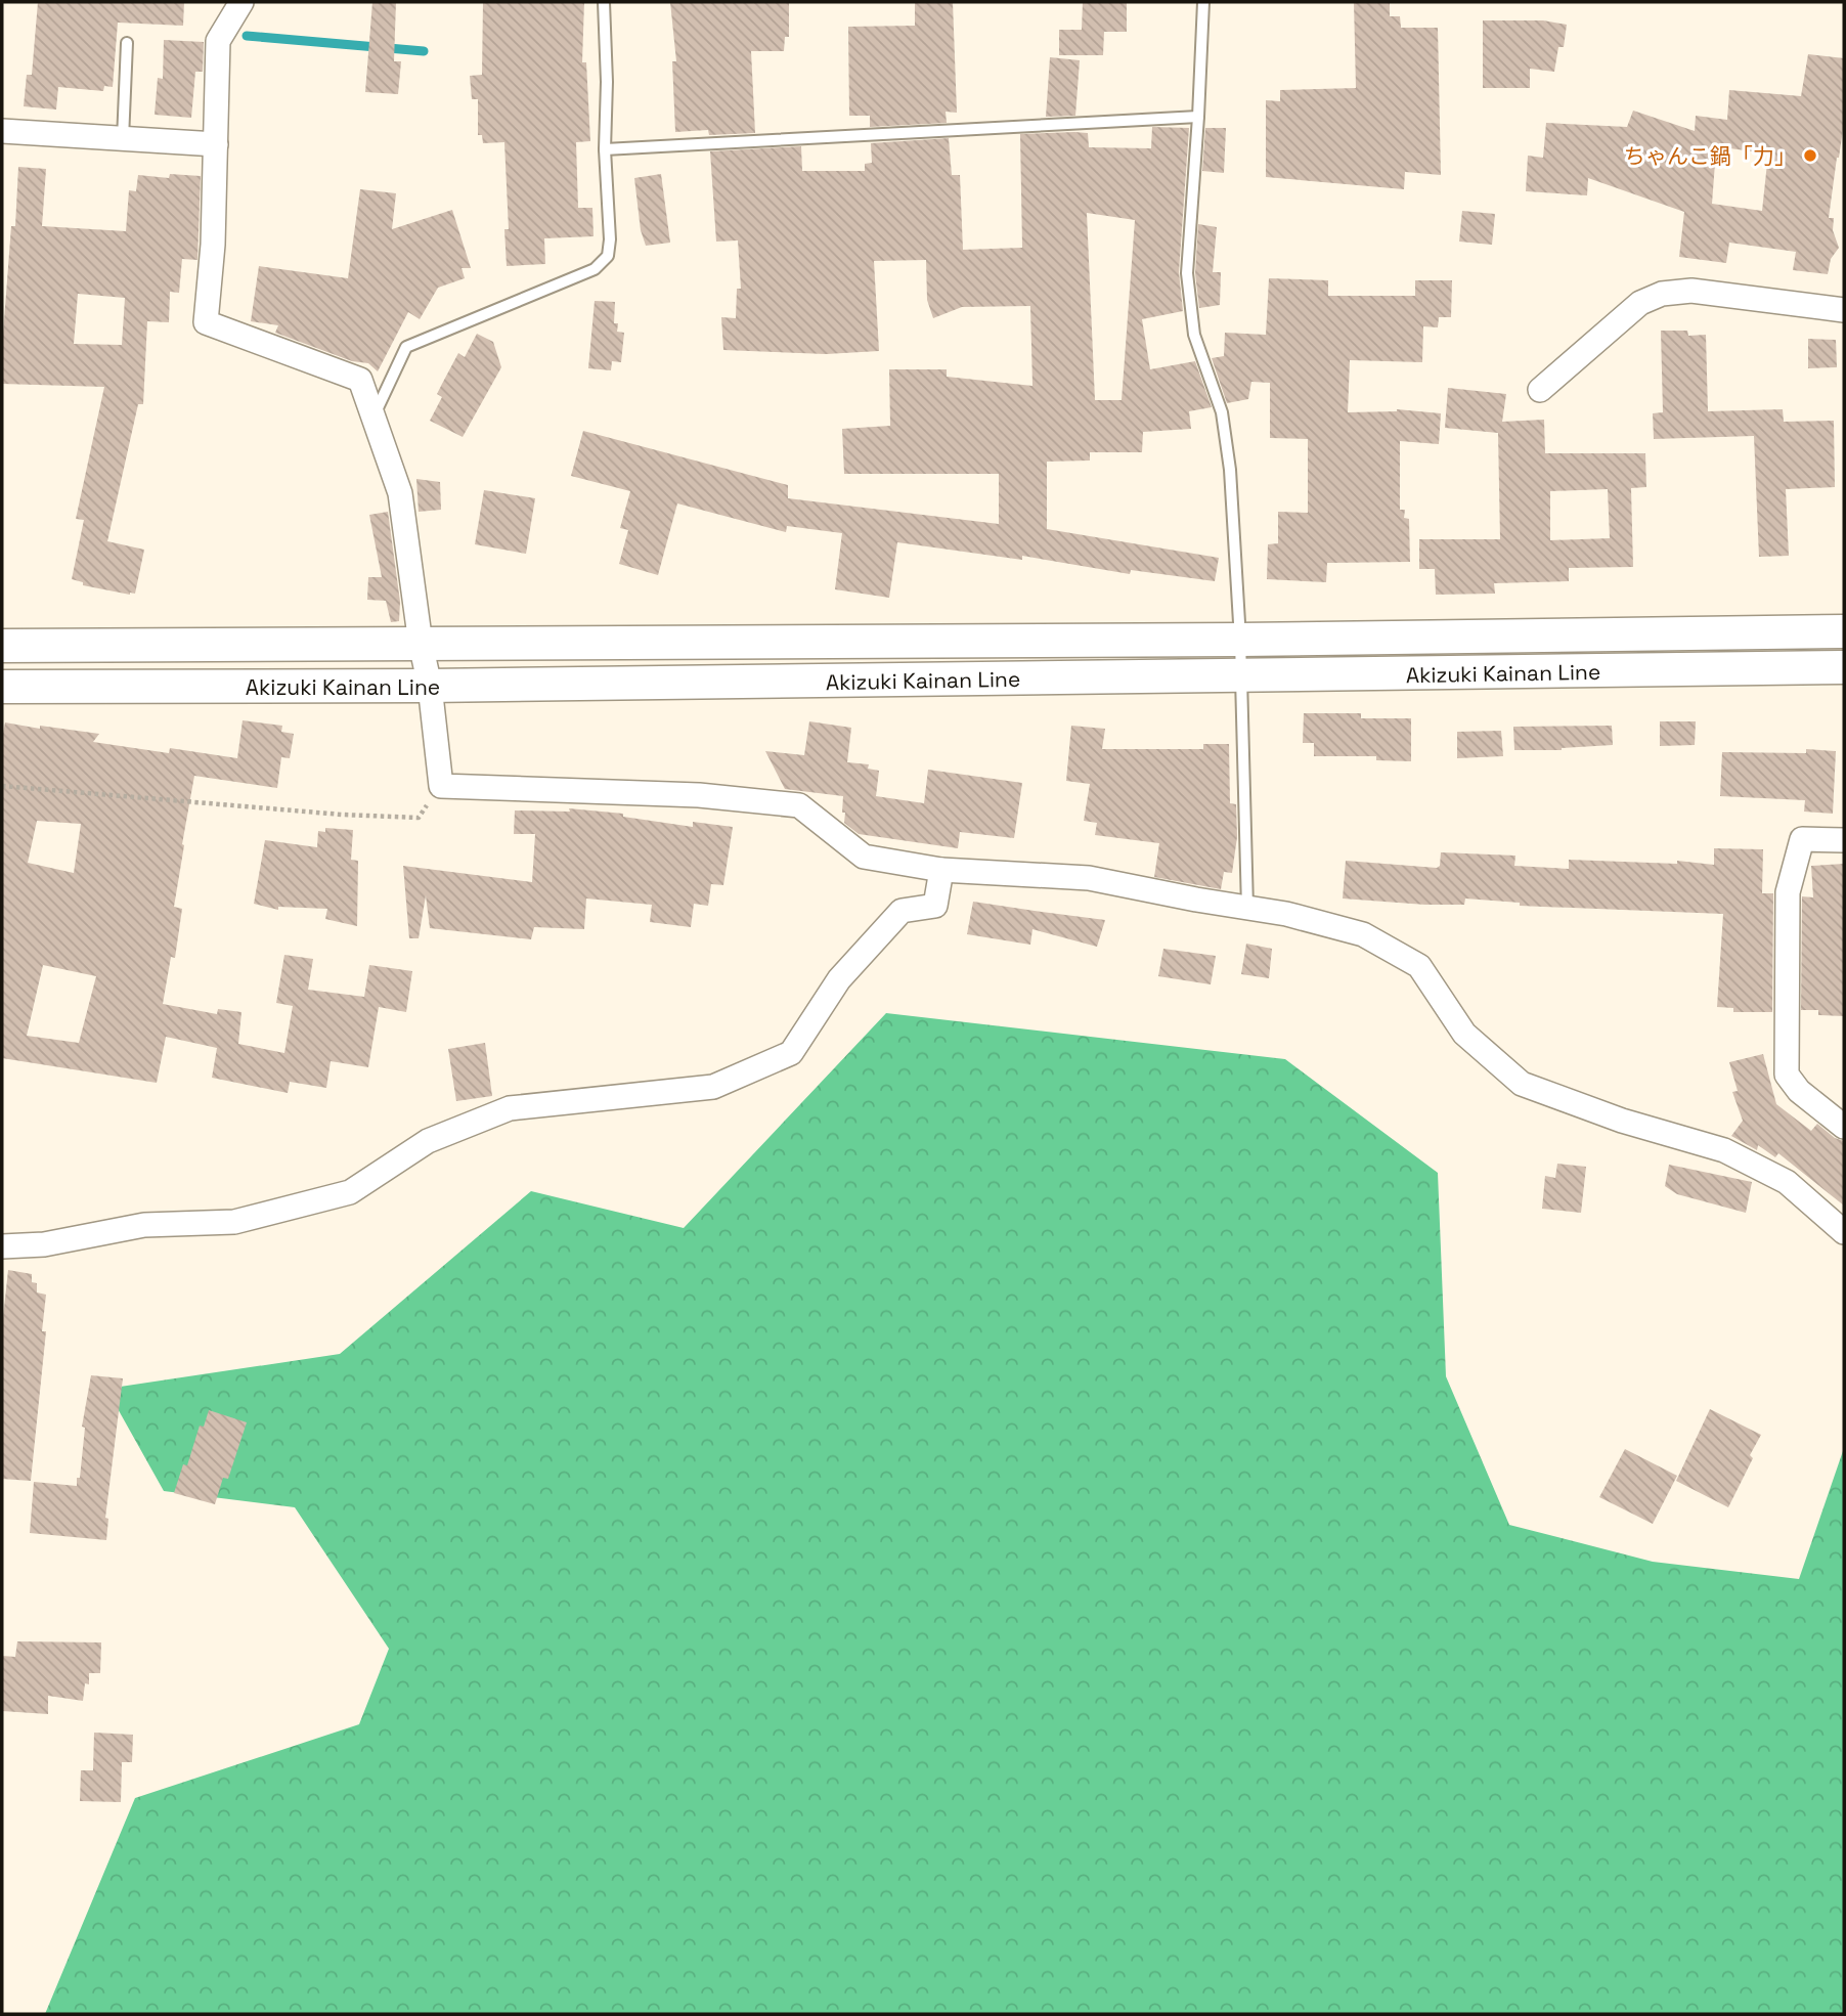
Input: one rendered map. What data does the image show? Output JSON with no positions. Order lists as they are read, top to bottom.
{
  "streets": {
    "main road": ["Akizuki Kainan Line"]
  },
  "places": ["ちゃんこ鍋「力」"]
}
